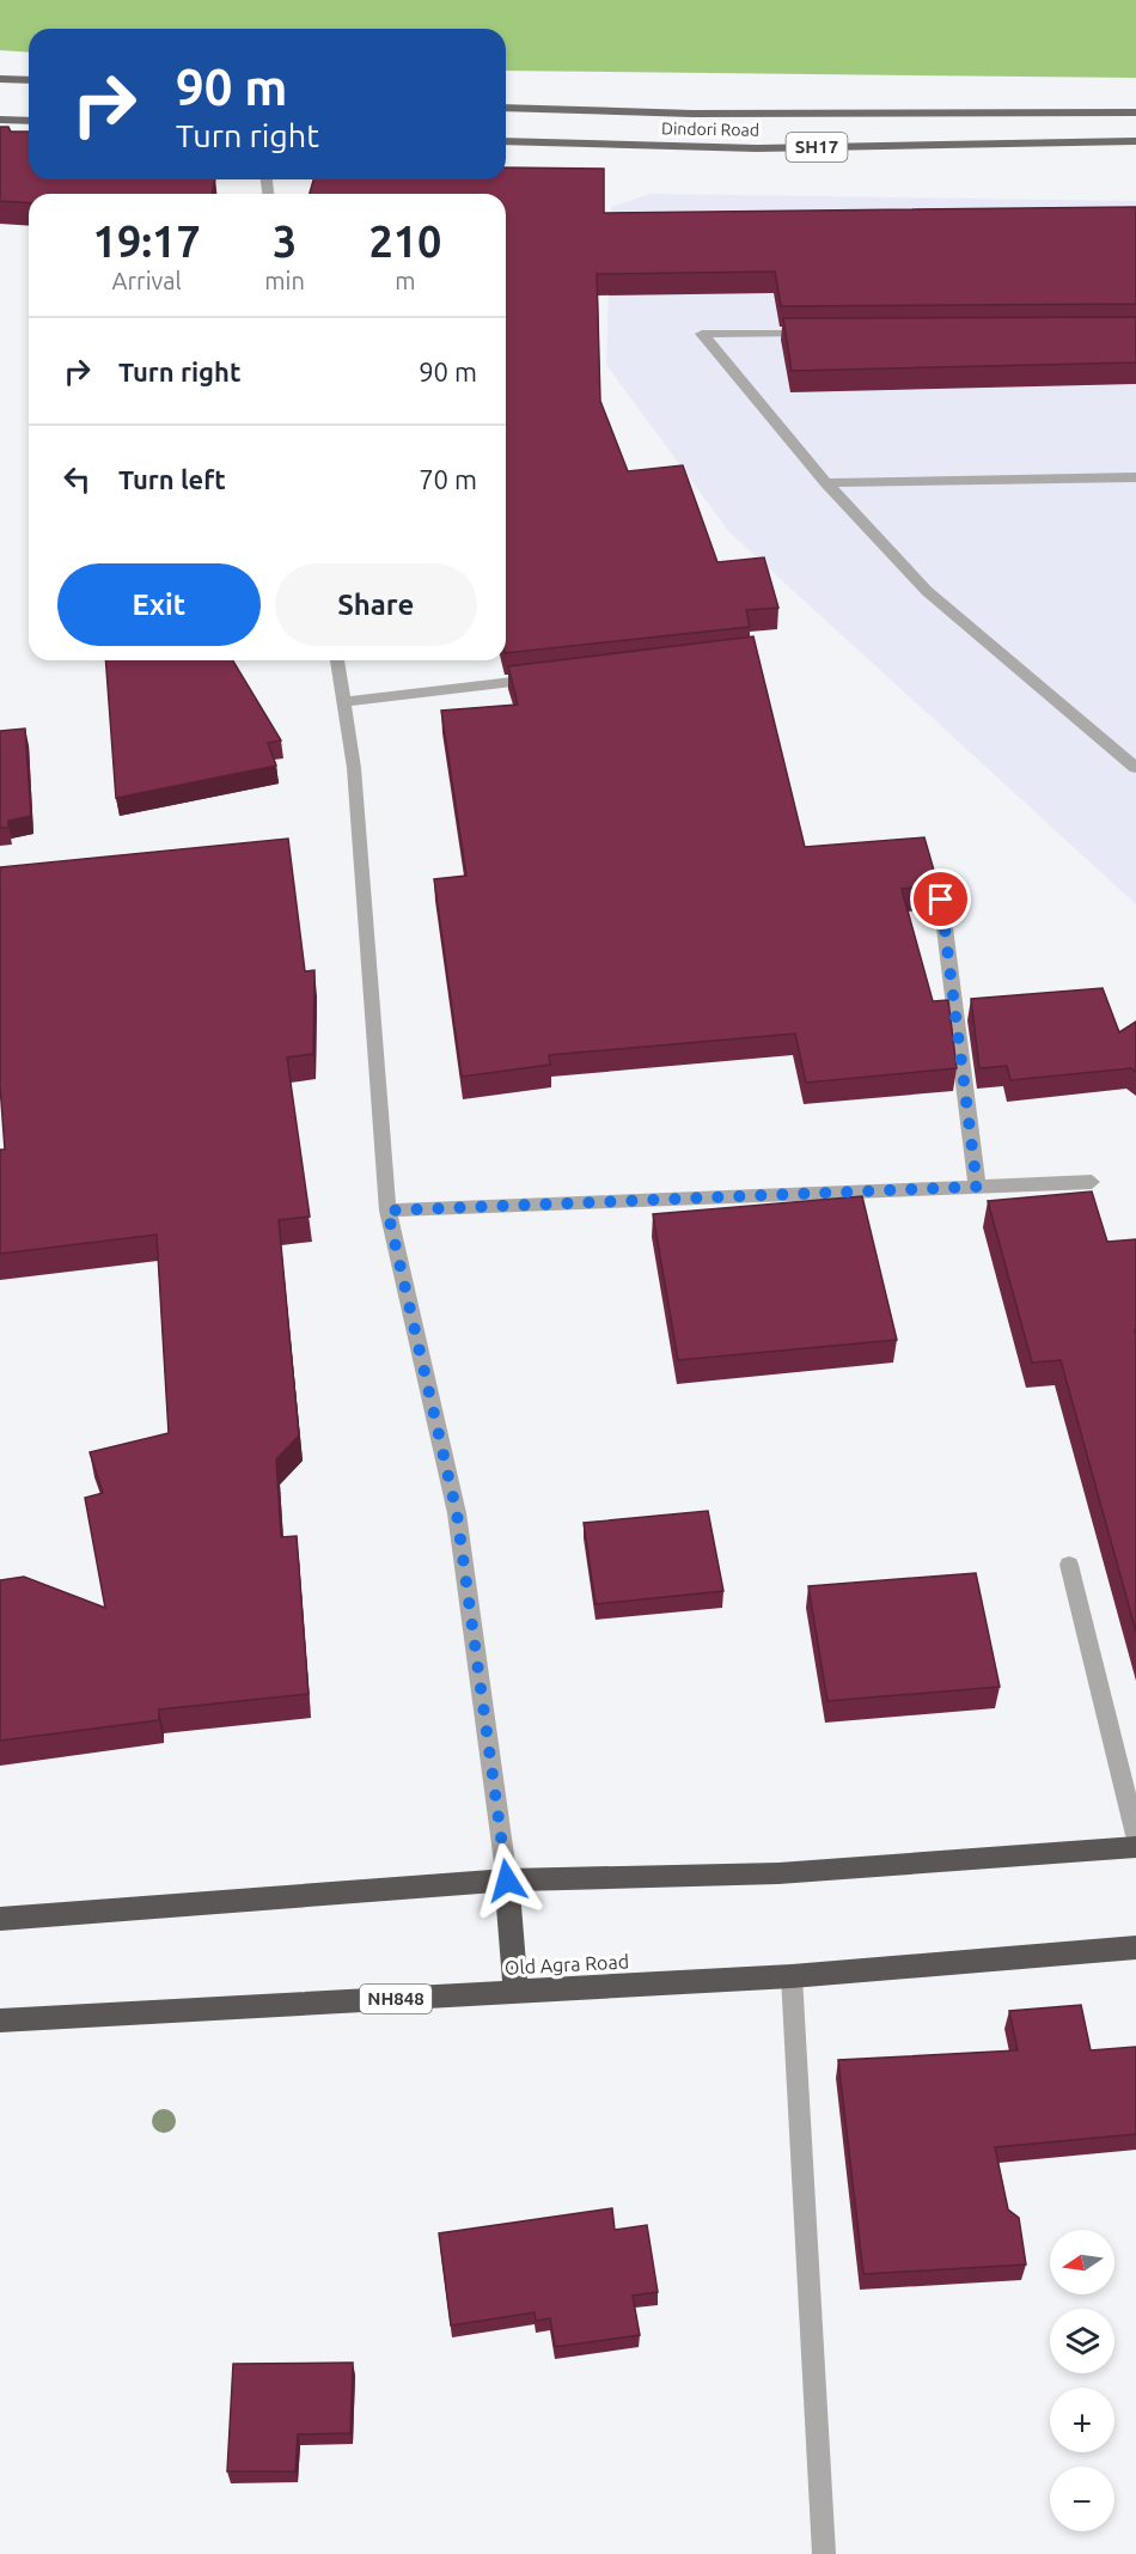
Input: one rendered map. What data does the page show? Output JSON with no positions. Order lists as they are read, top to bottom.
{
  "streets": {
    "highway": ["Old Agra Road", "NH848"],
    "main road": ["Dindori Road", "SH17"]
  },
  "north": "left",
  "page": {
    "turn": ["90 m", "Turn right"],
    "eta": [
      "19:17",
      "Arrival",
      "3",
      "min",
      "210",
      "m"
    ],
    "list": [
      {
        "name": "Turn right",
        "value": "90 m"
      },
      {
        "name": "Turn left",
        "value": "70 m"
      }
    ],
    "buttons": ["Exit", "Share"],
    "map_buttons": ["+", "−"]
  }
}
